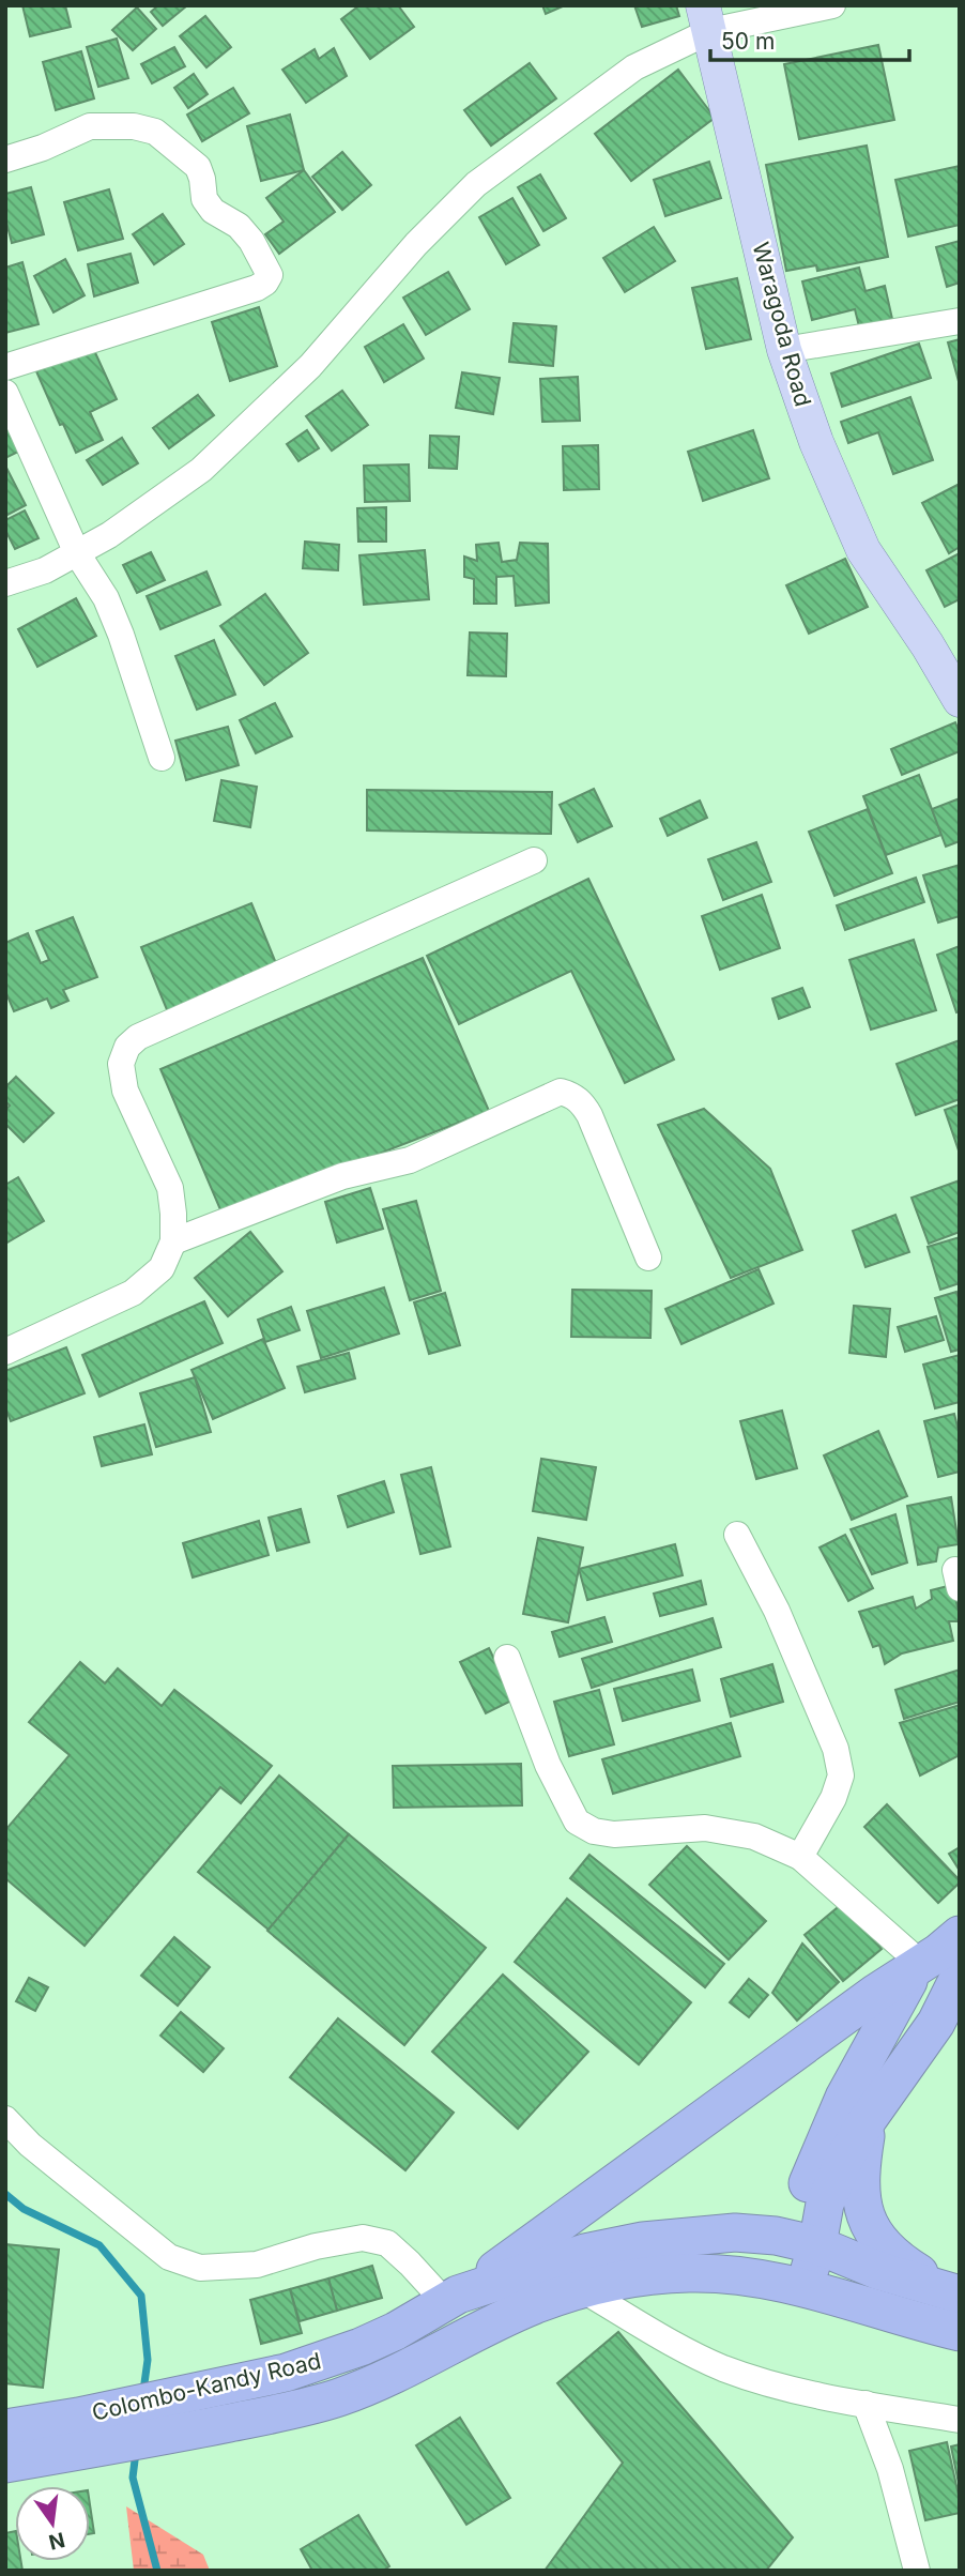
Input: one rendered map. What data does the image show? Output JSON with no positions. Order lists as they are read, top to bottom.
{
  "streets": {
    "highway": ["Colombo-Kandy Road"],
    "main road": ["Waragoda Road"]
  },
  "scale_bar": "50 m",
  "north": "bottom"
}
